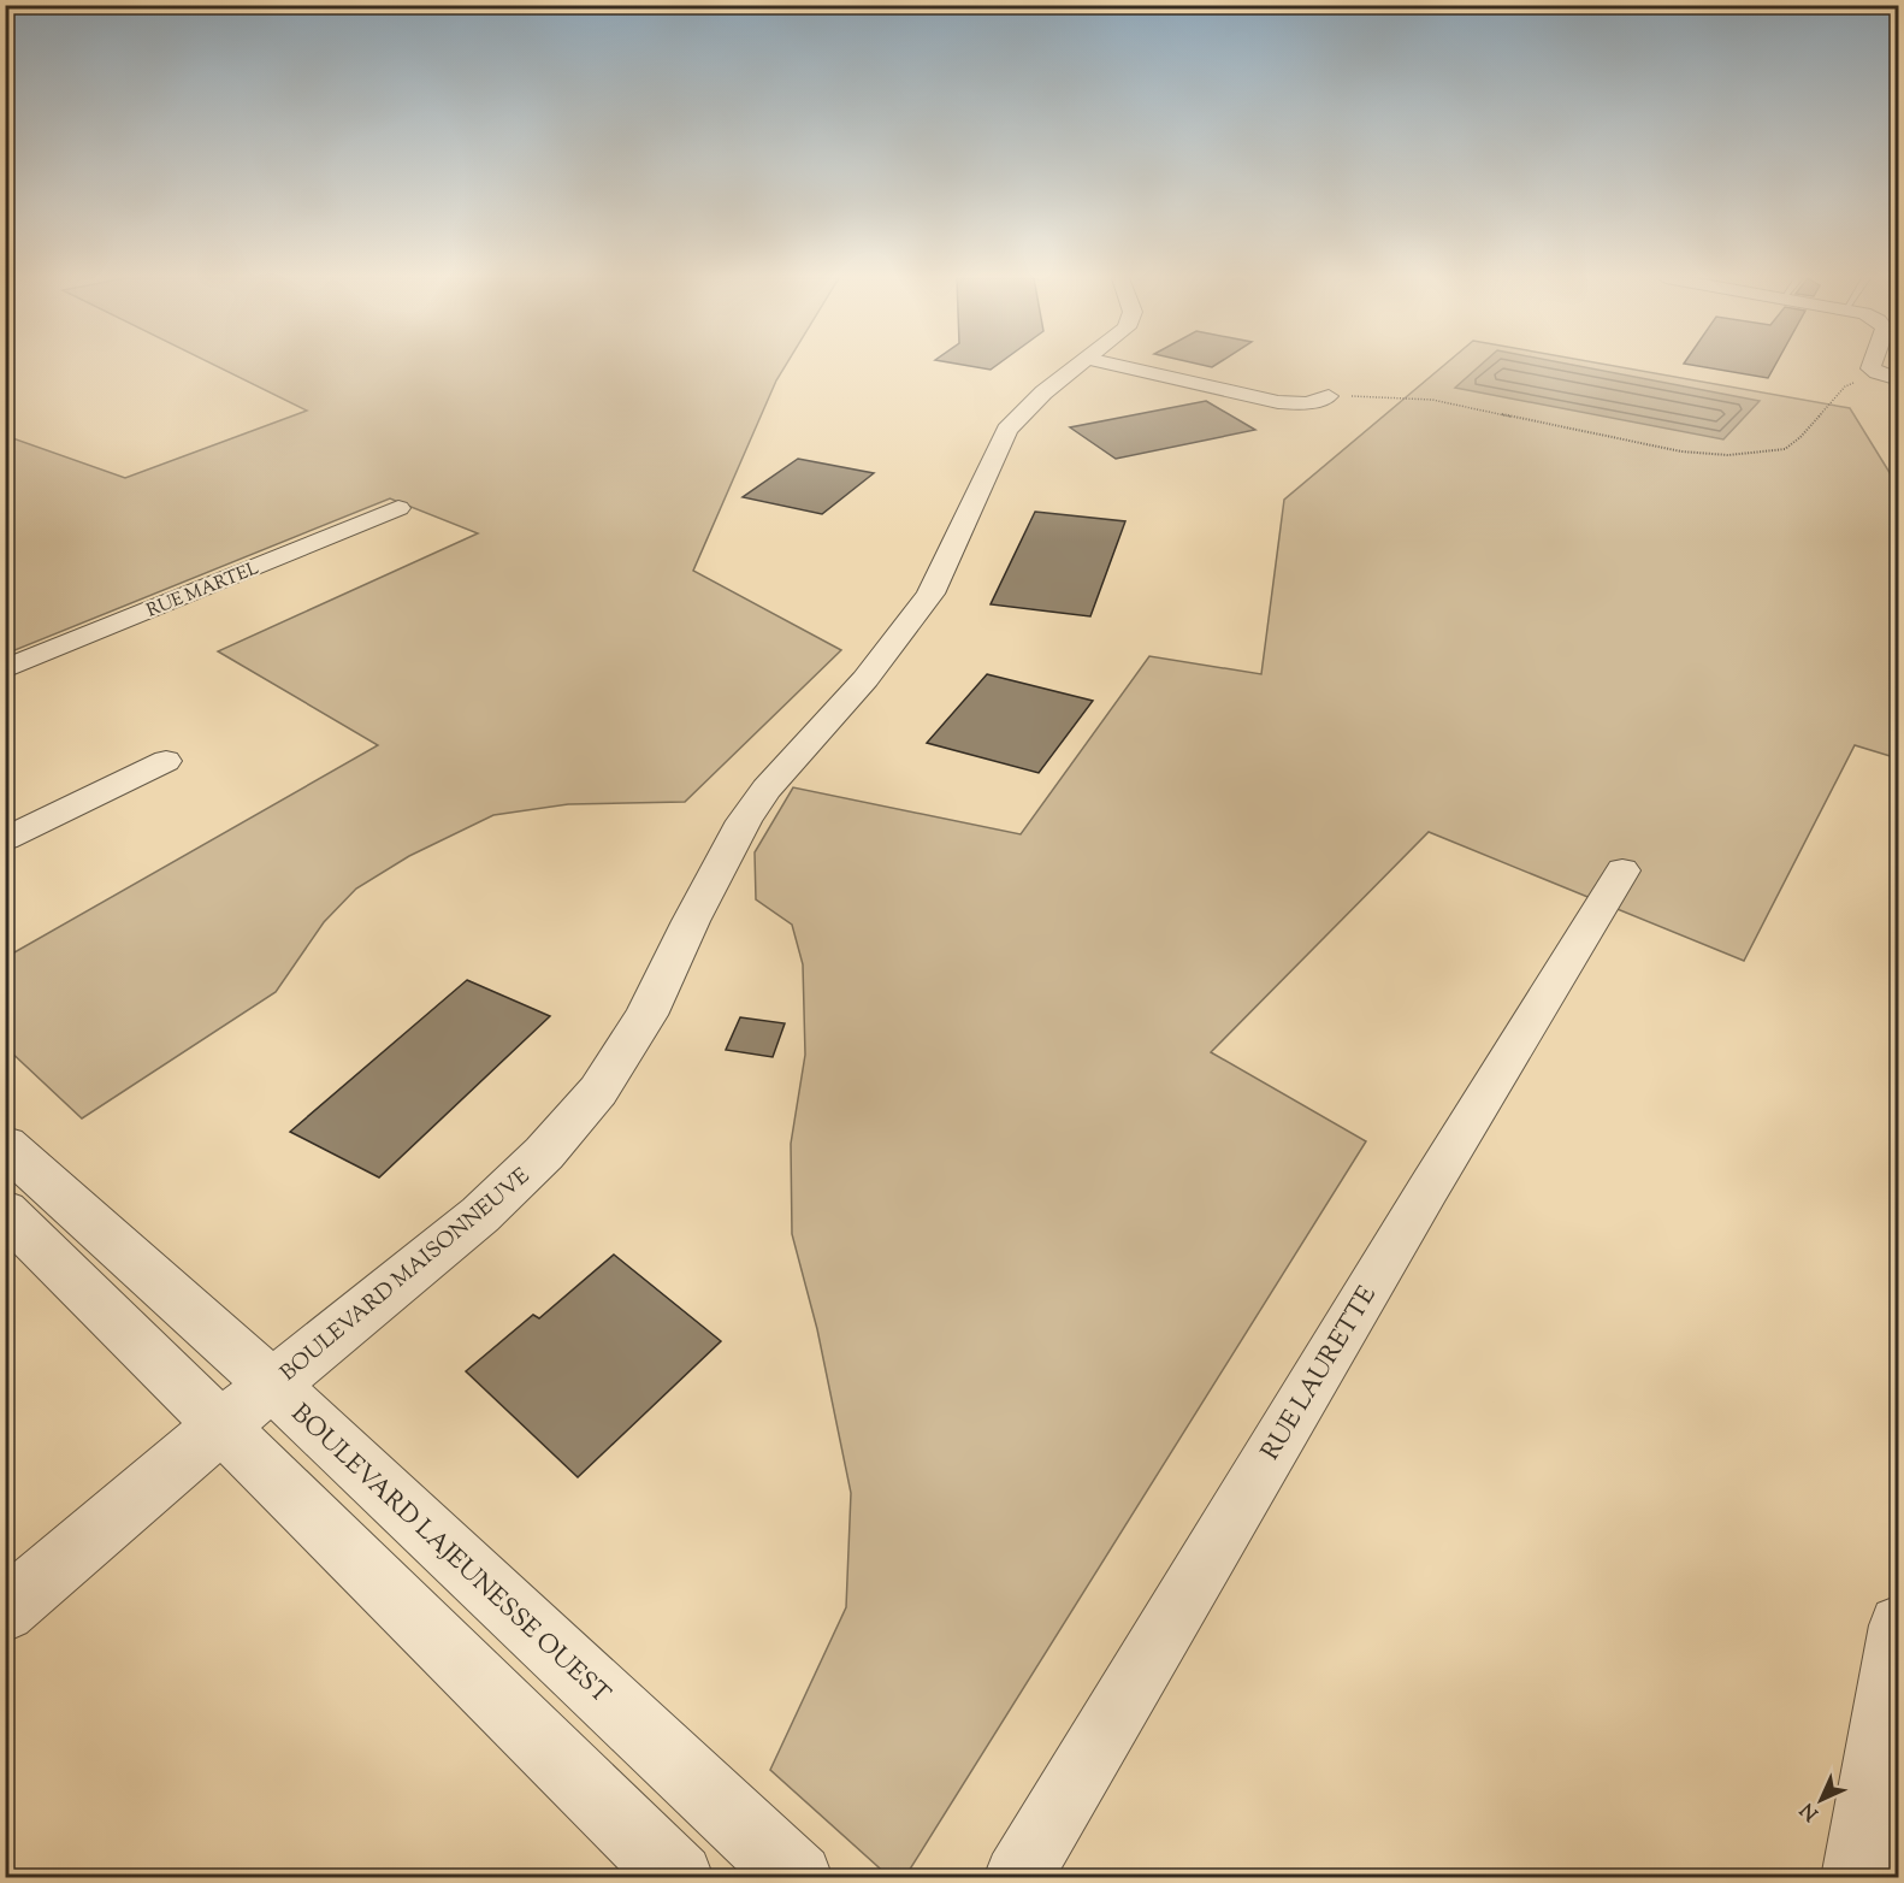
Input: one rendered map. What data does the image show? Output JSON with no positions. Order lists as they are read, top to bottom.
{
  "streets": {
    "street": [
      "RUE MARTEL",
      "BOULEVARD MAISONNEUVE",
      "RUE LAURETTE",
      "BOULEVARD LAJEUNESSE OUEST"
    ]
  },
  "crossings": [
    ["BOULEVARD MAISONNEUVE", "BOULEVARD LAJEUNESSE OUEST"]
  ],
  "north": "bottom left"
}
